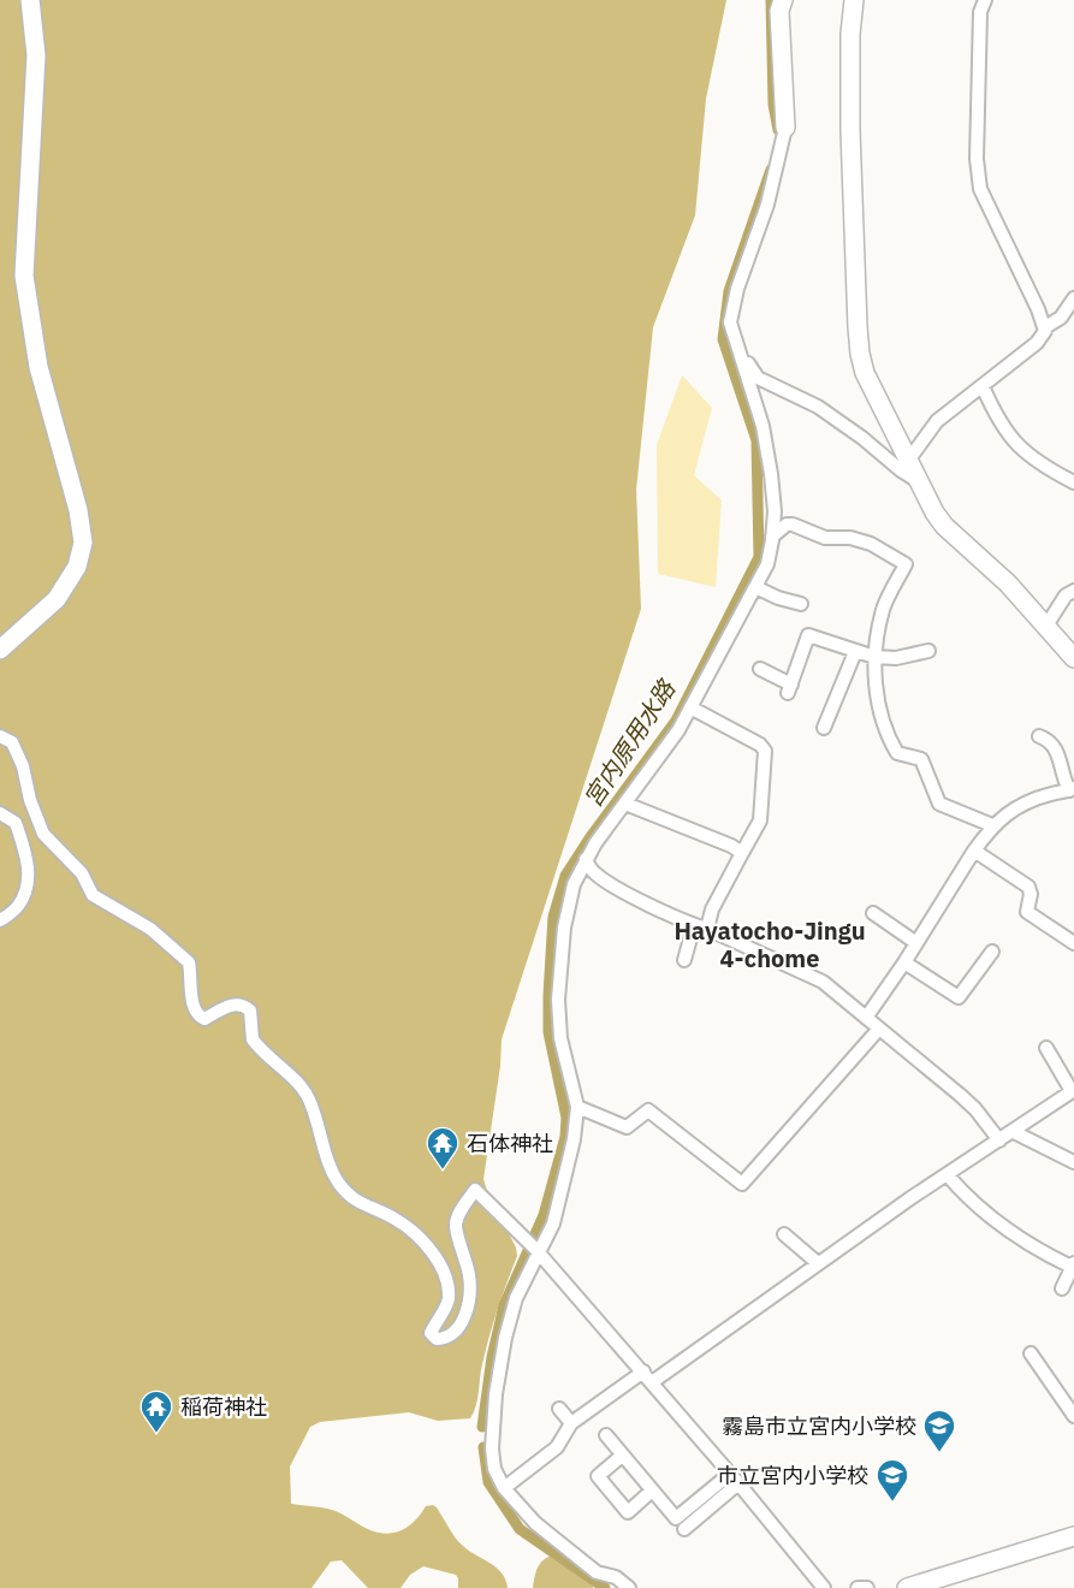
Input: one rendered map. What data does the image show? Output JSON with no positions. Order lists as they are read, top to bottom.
{
  "districts": ["Hayatocho-Jingu 4-chome"],
  "water": ["宮内原用水路"],
  "places": {
    "temple": ["石体神社", "稲荷神社"],
    "school or university": ["霧島市立宮内小学校", "市立宮内小学校"]
  }
}
